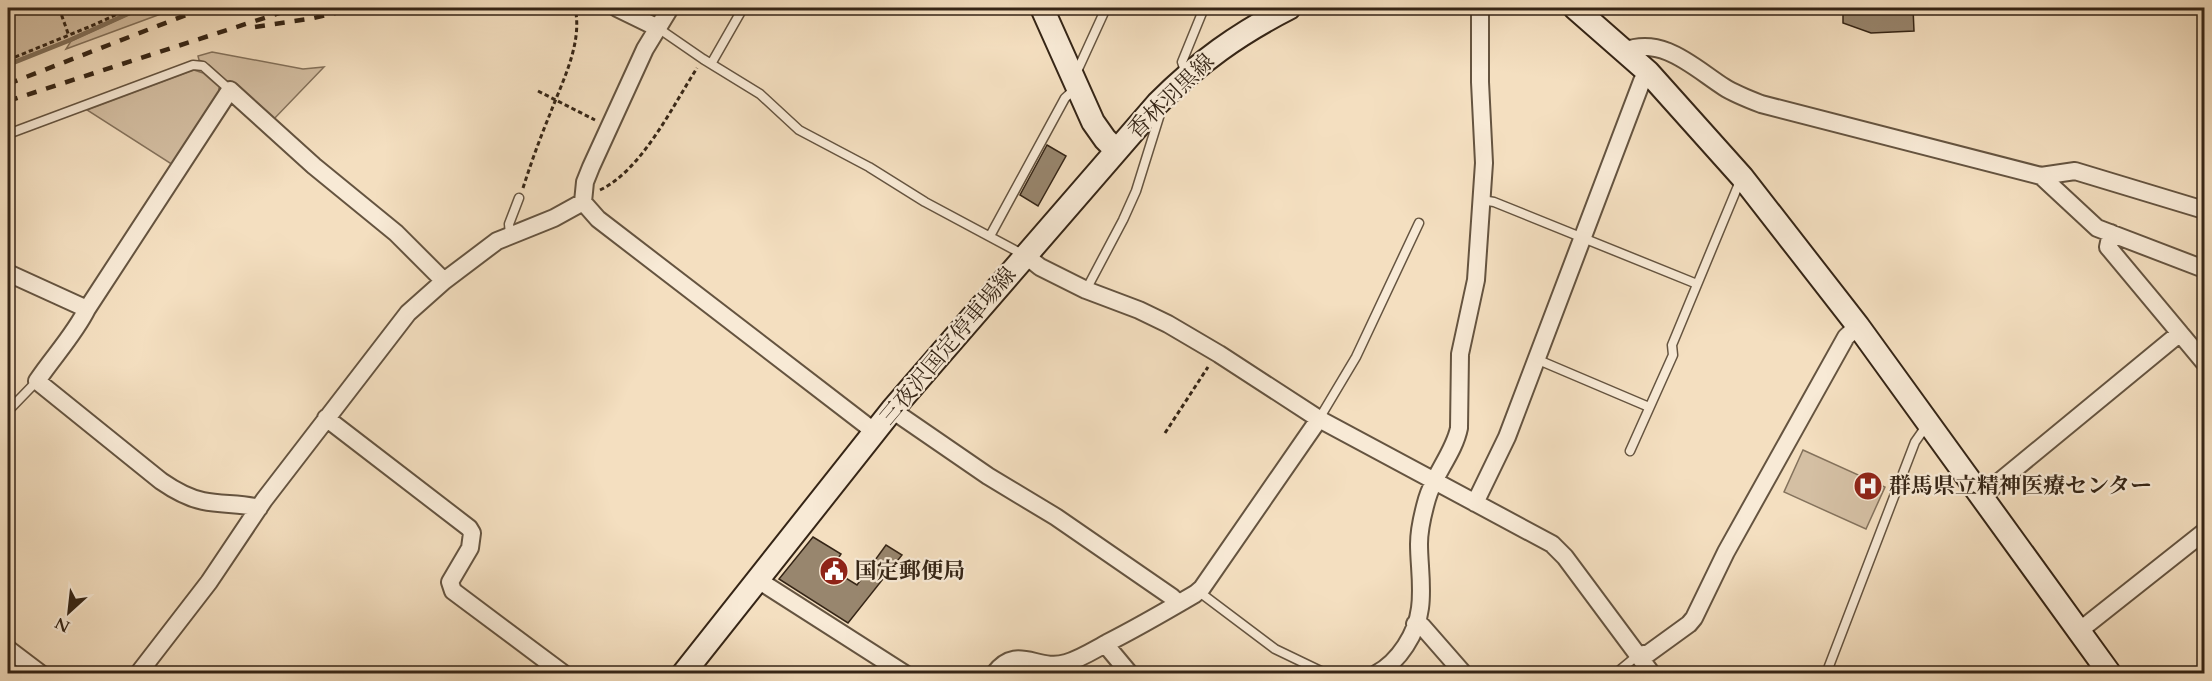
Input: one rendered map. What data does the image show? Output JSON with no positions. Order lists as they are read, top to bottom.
{
  "streets": {
    "main road": ["香林羽黒線", "三夜沢国定停車場線"]
  },
  "crossings": [
    ["香林羽黒線", "三夜沢国定停車場線"]
  ],
  "places": {
    "hospital": ["群馬県立精神医療センター"],
    "public building": ["国定郵便局"]
  },
  "north": "bottom left"
}
